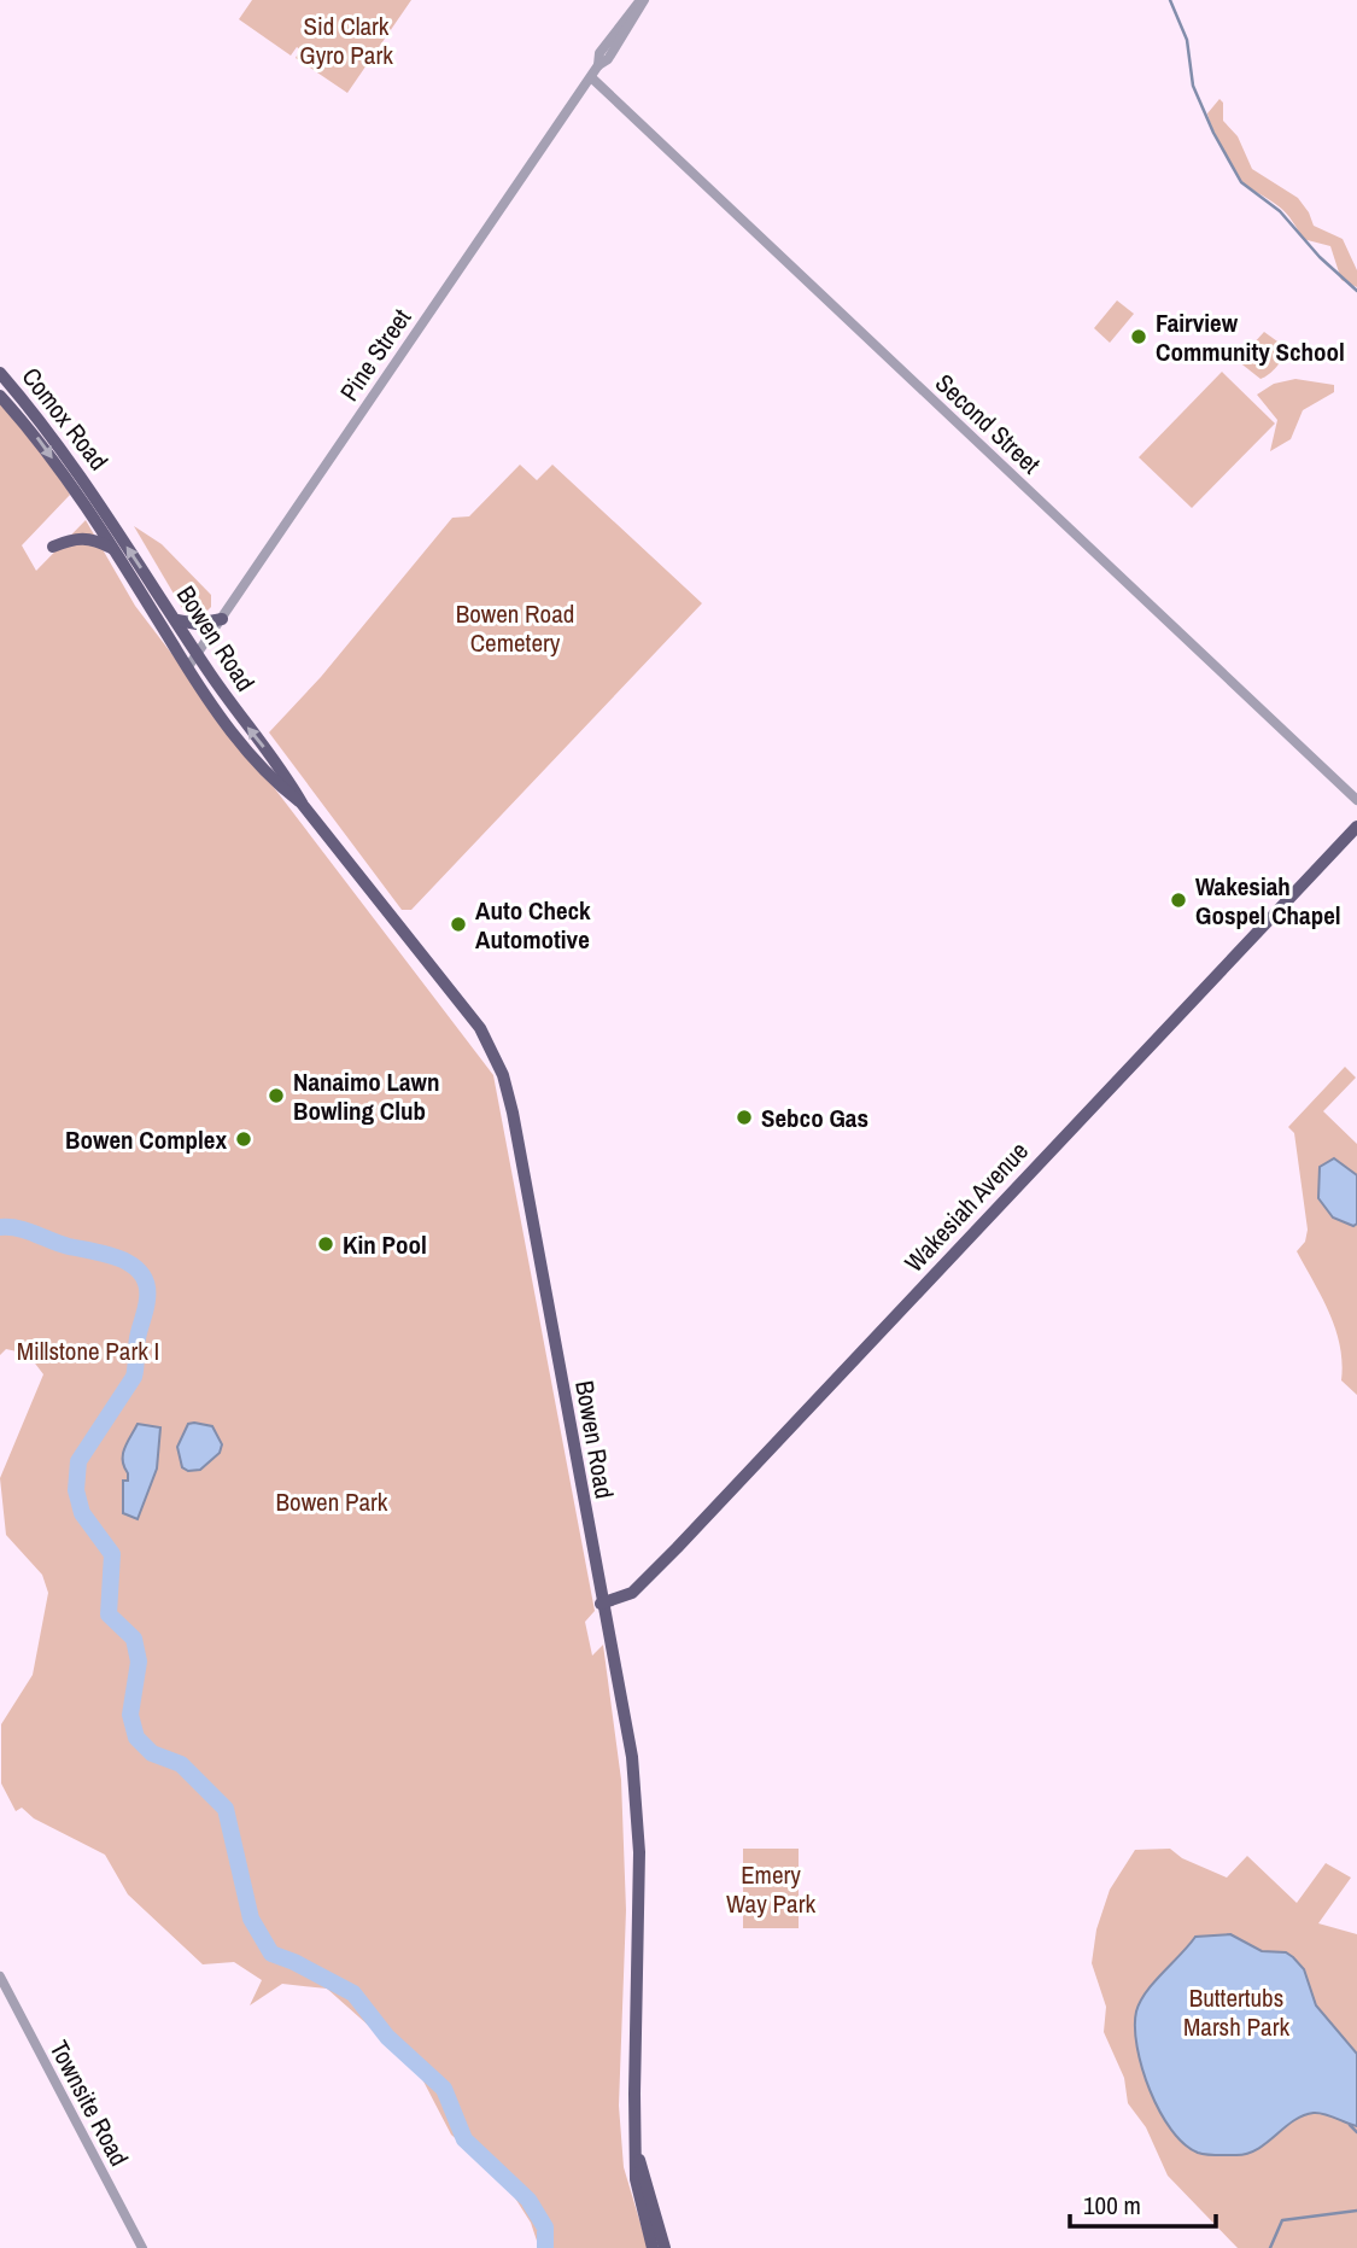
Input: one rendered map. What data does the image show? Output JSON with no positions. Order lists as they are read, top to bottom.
{
  "streets": {
    "main road": ["Comox Road", "Bowen Road", "Wakesiah Avenue"],
    "street": ["Pine Street", "Second Street", "Townsite Road"]
  },
  "crossings": [
    ["Pine Street", "Second Street"],
    ["Pine Street", "Bowen Road"],
    ["Comox Road", "Bowen Road"],
    ["Bowen Road", "Wakesiah Avenue"]
  ],
  "parks": [
    "Sid Clark Gyro Park",
    "Bowen Road Cemetery",
    "Millstone Park I",
    "Bowen Park",
    "Emery Way Park",
    "Buttertubs Marsh Park"
  ],
  "places": [
    "Fairview Community School",
    "Wakesiah Gospel Chapel",
    "Auto Check Automotive",
    "Nanaimo Lawn Bowling Club",
    "Sebco Gas",
    "Bowen Complex",
    "Kin Pool"
  ],
  "scale_bar": "100 m"
}
